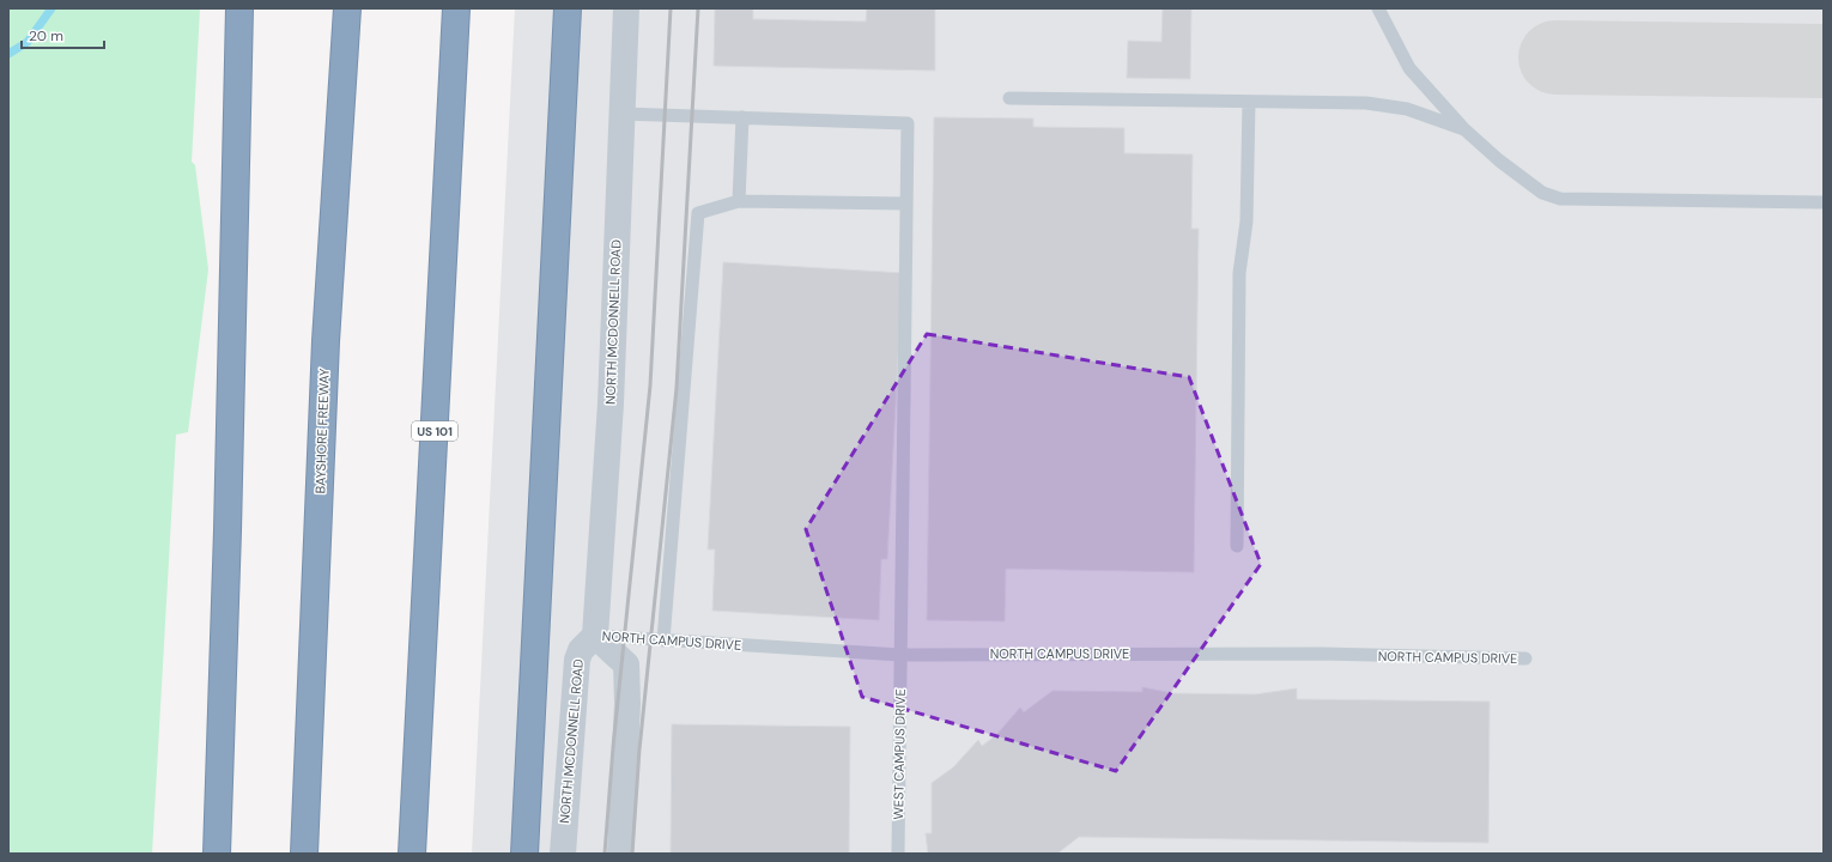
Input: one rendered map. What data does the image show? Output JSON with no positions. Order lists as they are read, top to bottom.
{
  "streets": {
    "highway": ["BAYSHORE FREEWAY", "US 101"],
    "street": ["NORTH MCDONNELL ROAD"],
    "lane": ["NORTH CAMPUS DRIVE", "WEST CAMPUS DRIVE"]
  },
  "crossings": [
    ["NORTH MCDONNELL ROAD", "NORTH CAMPUS DRIVE"],
    ["NORTH CAMPUS DRIVE", "WEST CAMPUS DRIVE"]
  ],
  "scale_bar": "20 m"
}
